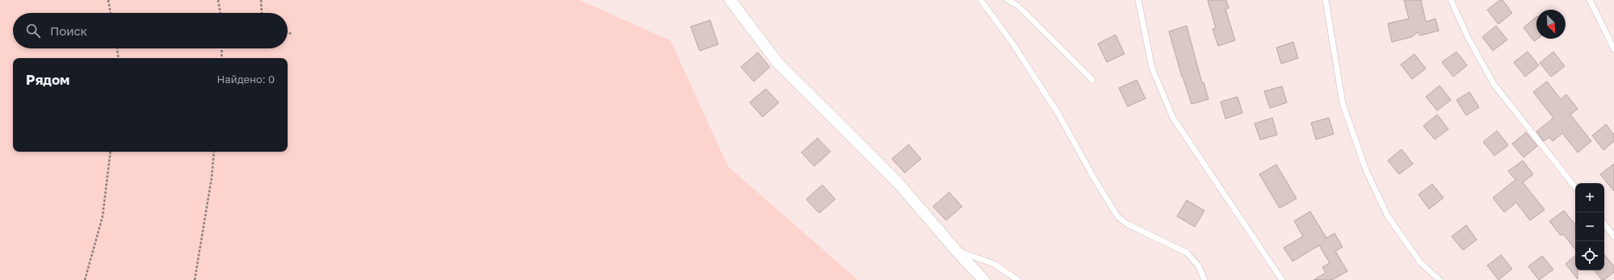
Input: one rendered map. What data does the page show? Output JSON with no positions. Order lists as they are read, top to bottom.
{
  "north": "bottom right",
  "page": {
    "search": "Поиск",
    "heading": ["Рядом", "Найдено: 0"],
    "map_buttons": ["+", "−"]
  }
}
